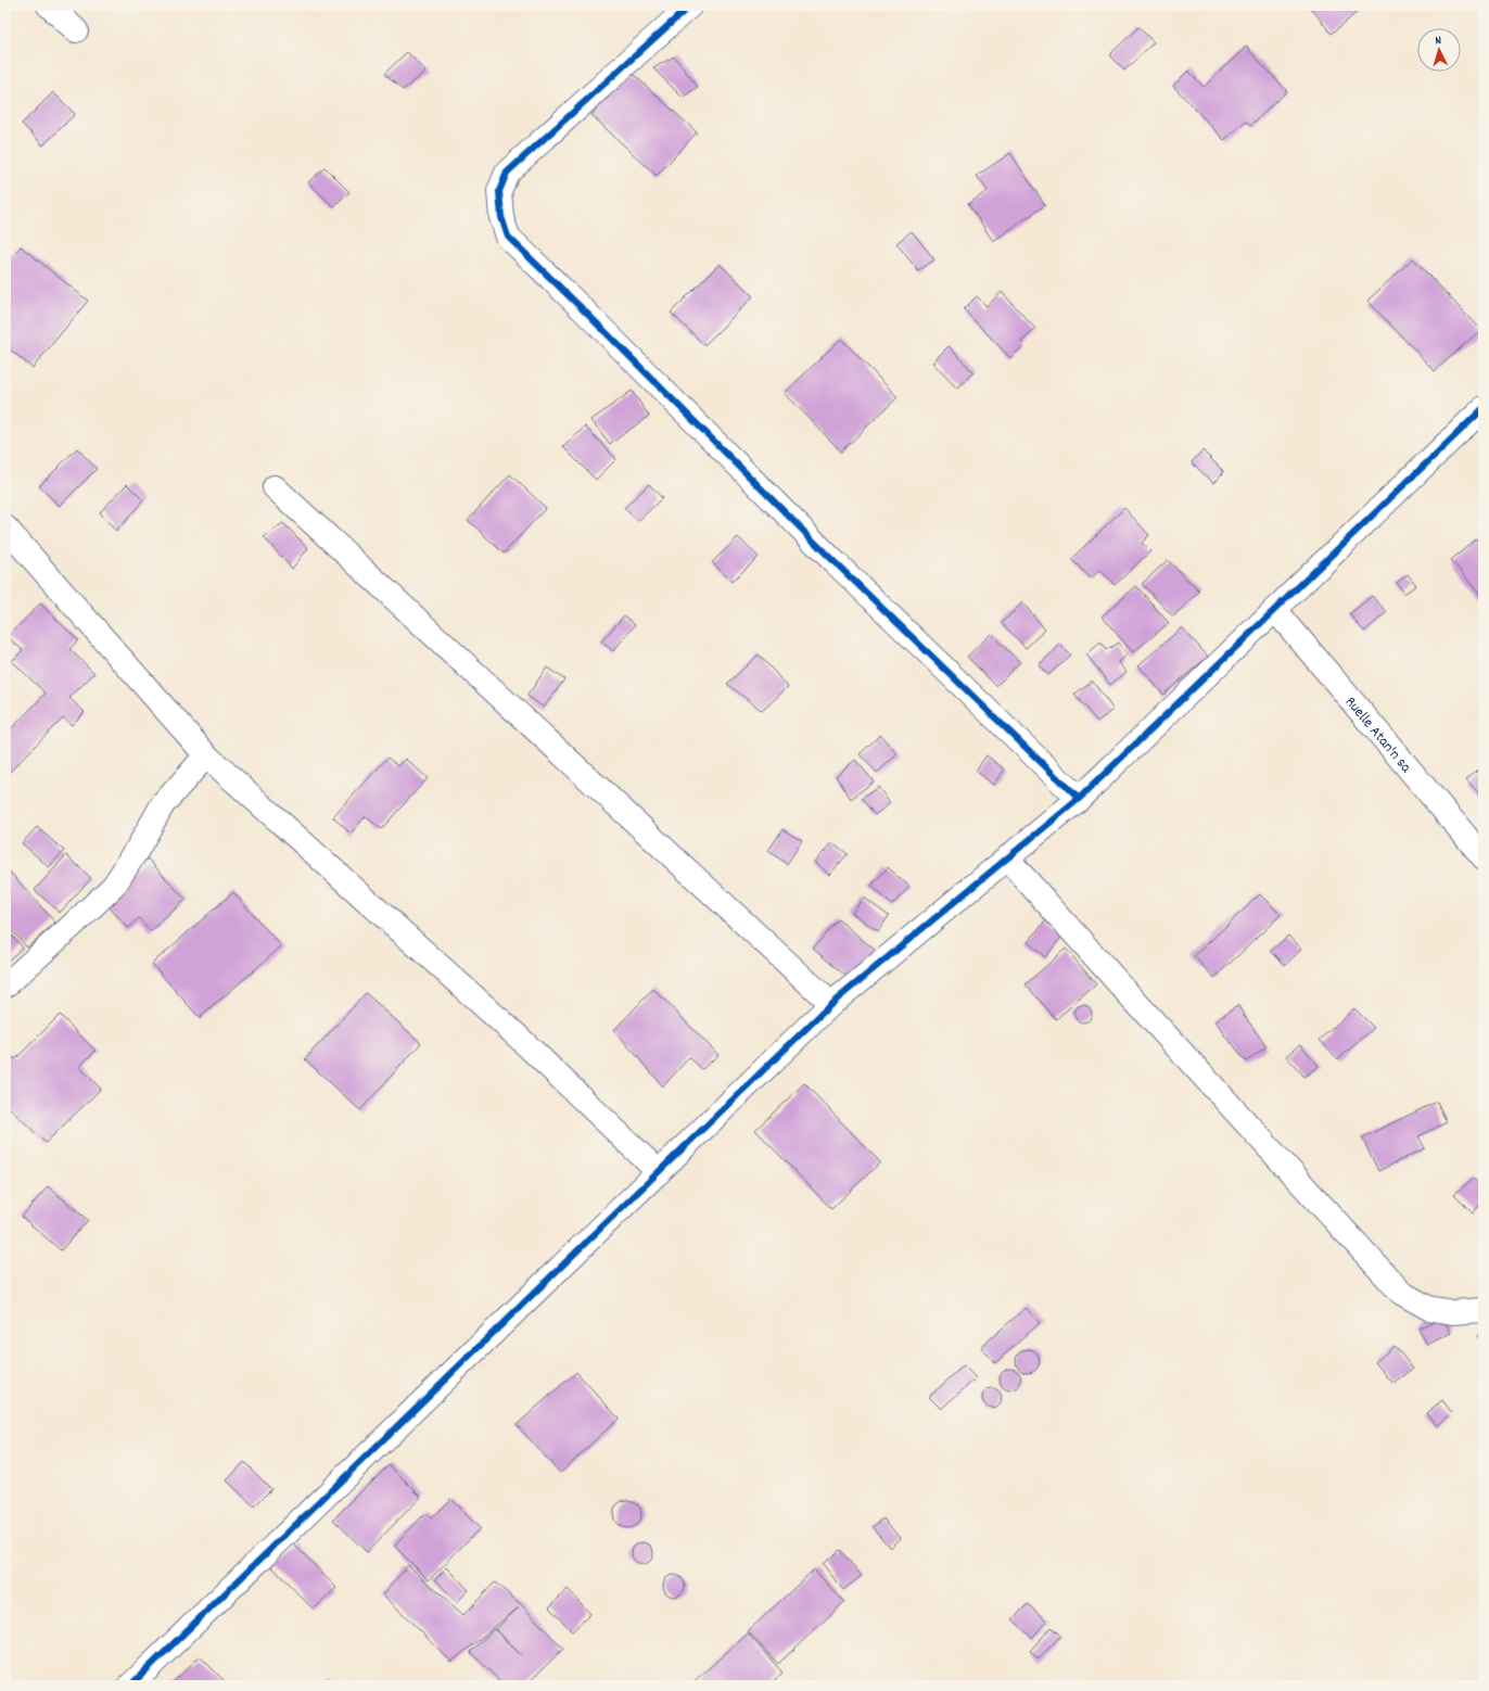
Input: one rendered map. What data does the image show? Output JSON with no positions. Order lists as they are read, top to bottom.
{
  "streets": {
    "street": ["Ruelle Atan'n sa"]
  },
  "north": "top"
}
